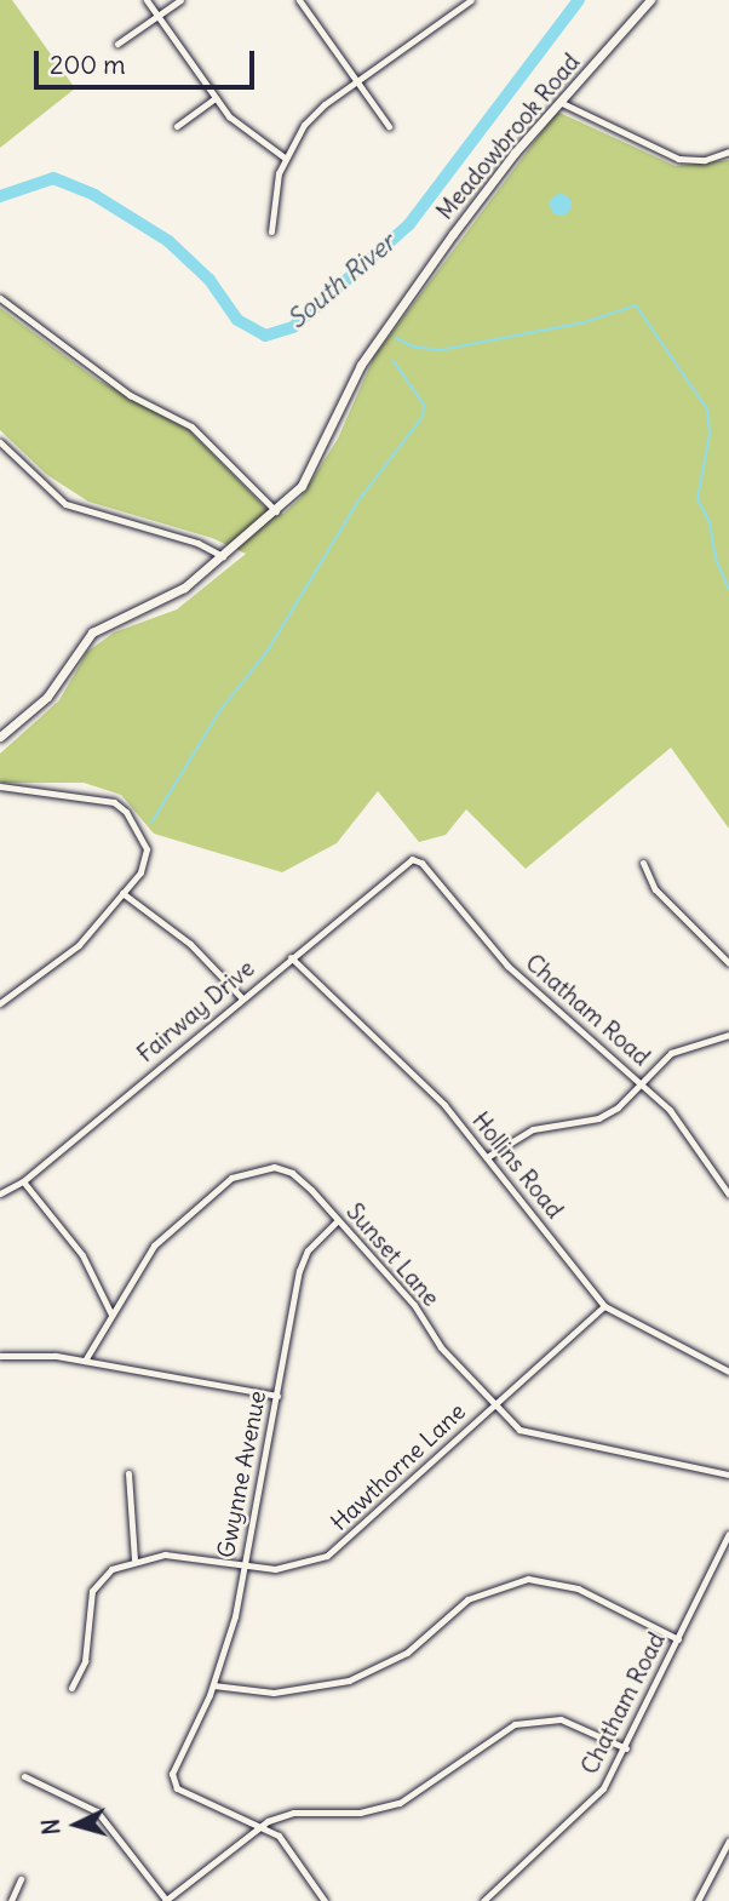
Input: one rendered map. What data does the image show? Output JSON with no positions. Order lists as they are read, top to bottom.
{
  "streets": {
    "street": [
      "Meadowbrook Road",
      "Chatham Road",
      "Fairway Drive",
      "Hollins Road",
      "Sunset Lane",
      "Hawthorne Lane",
      "Gwynne Avenue"
    ]
  },
  "crossings": [
    ["Chatham Road", "Fairway Drive"],
    ["Fairway Drive", "Hollins Road"],
    ["Hollins Road", "Hawthorne Lane"],
    ["Sunset Lane", "Hawthorne Lane"],
    ["Sunset Lane", "Gwynne Avenue"],
    ["Hawthorne Lane", "Gwynne Avenue"]
  ],
  "water": ["South River"],
  "scale_bar": "200 m",
  "north": "left"
}
